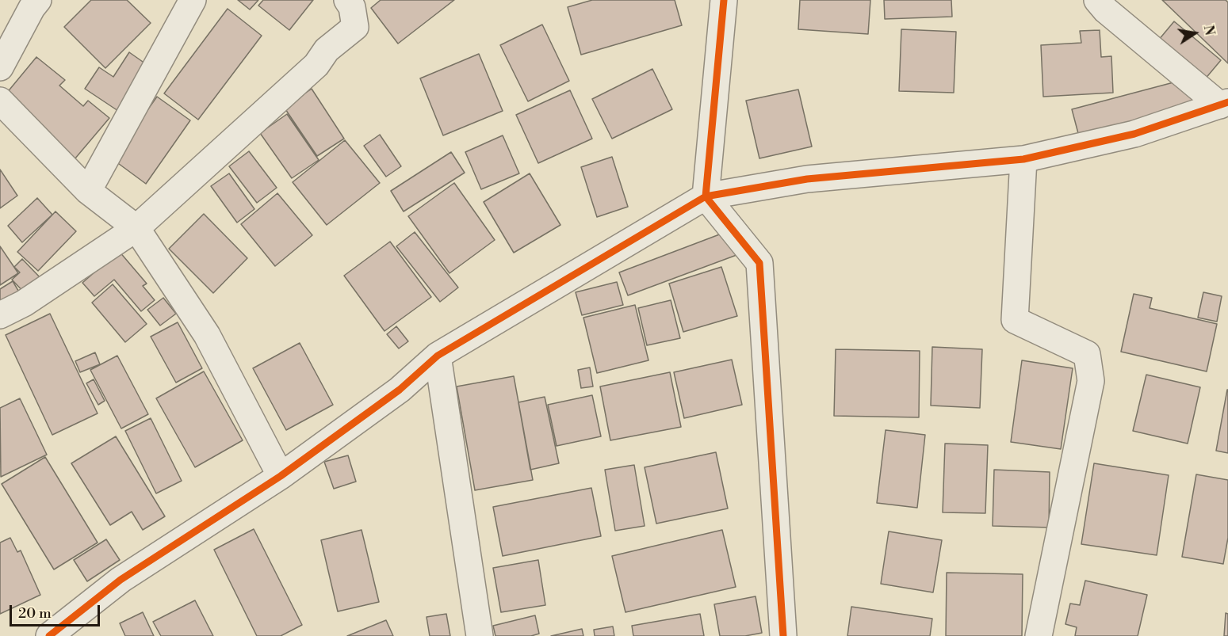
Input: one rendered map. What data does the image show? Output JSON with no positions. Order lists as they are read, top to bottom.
{
  "scale_bar": "20 m",
  "north": "right"
}
